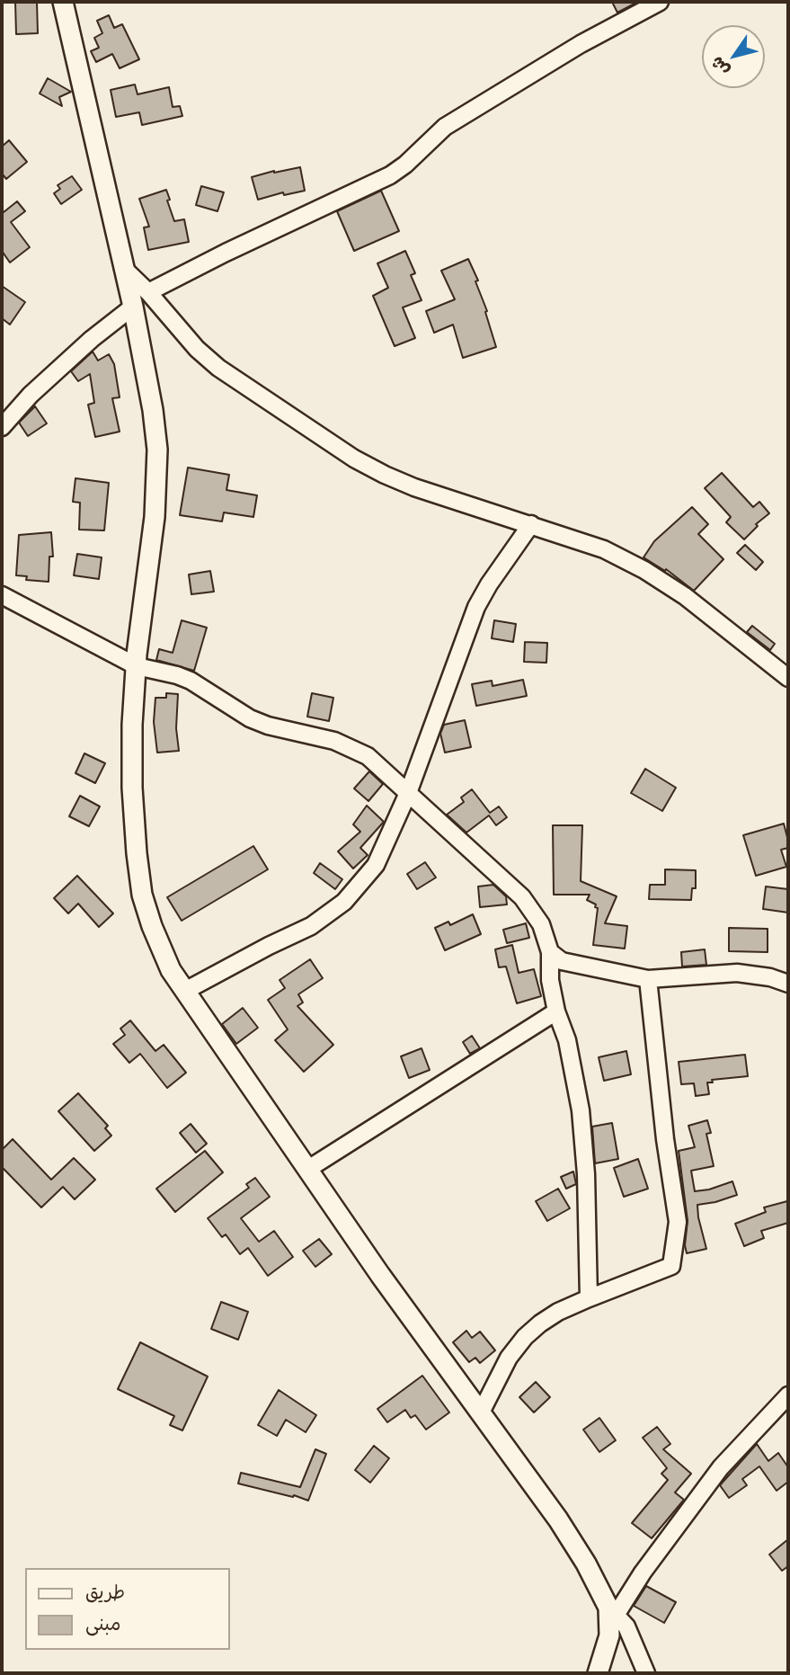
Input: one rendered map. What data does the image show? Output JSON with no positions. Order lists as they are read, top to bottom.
{
  "legend": ["طريق", "مبنى"],
  "north": "bottom left"
}
